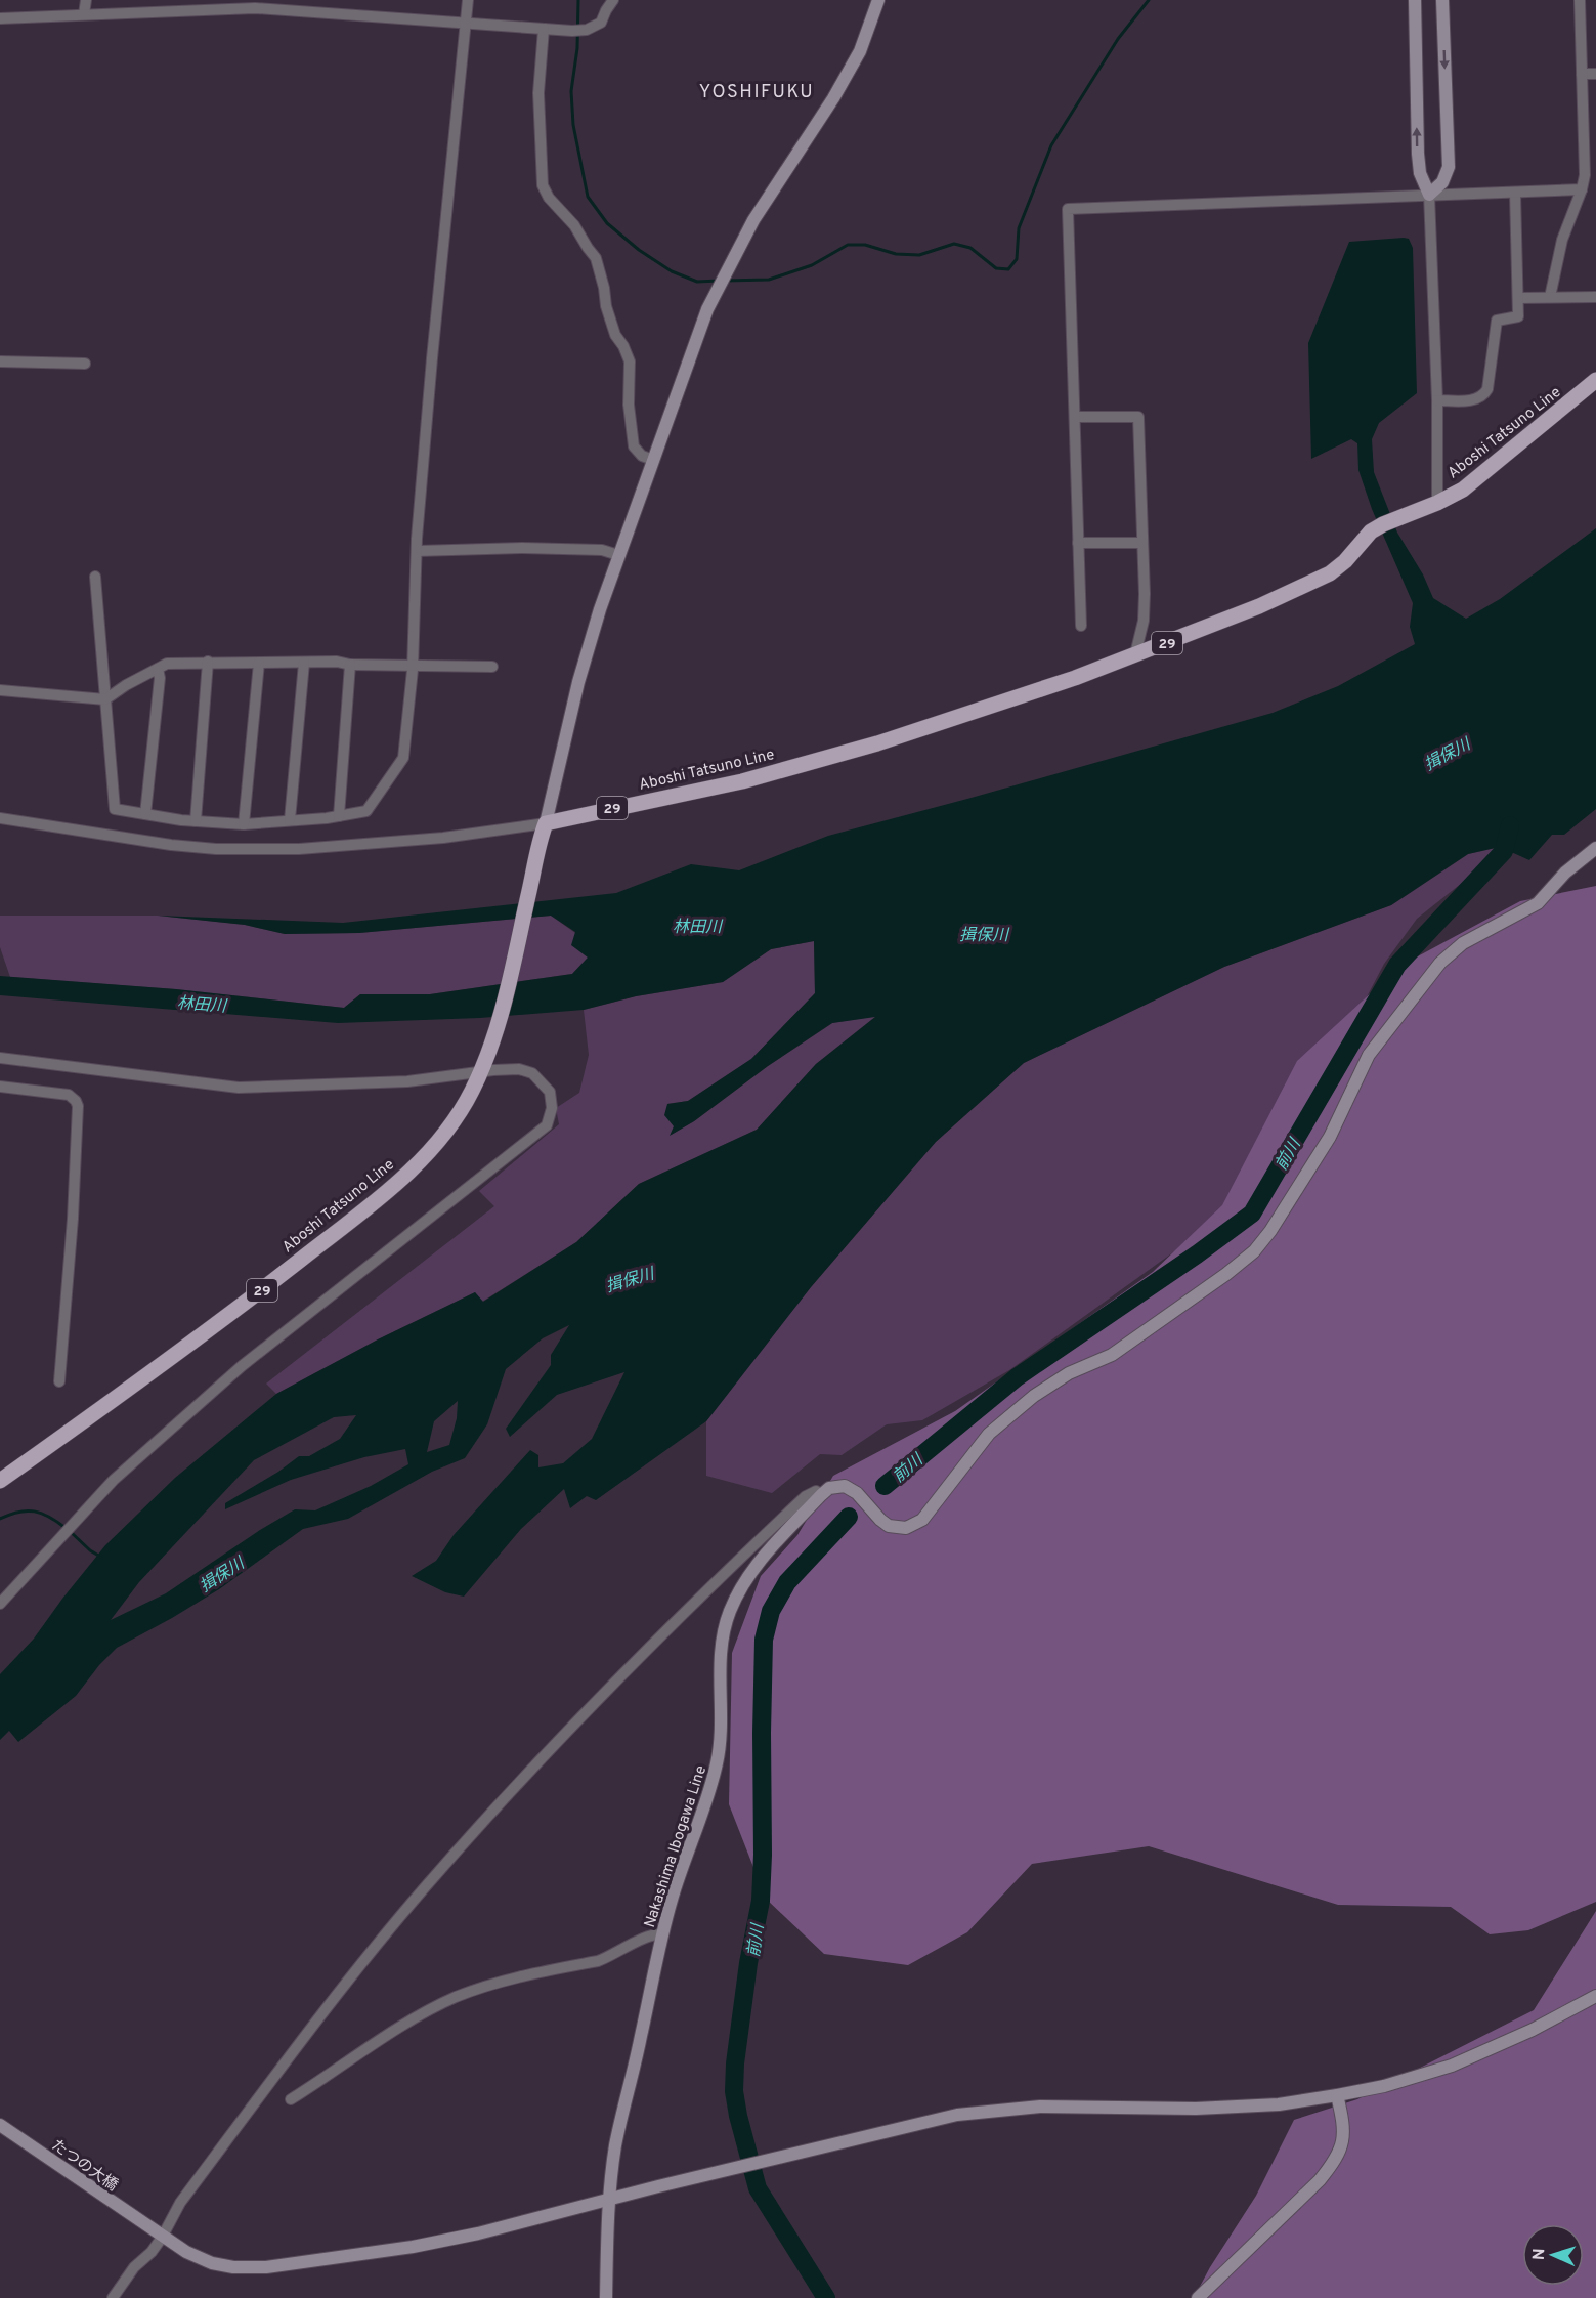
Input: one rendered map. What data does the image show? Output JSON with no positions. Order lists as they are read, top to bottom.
{
  "streets": {
    "main road": ["Aboshi Tatsuno Line", "29"],
    "street": ["Nakashima Ibogawa Line", "たつの大橋"]
  },
  "crossings": [
    ["Nakashima Ibogawa Line", "たつの大橋"]
  ],
  "districts": ["YOSHIFUKU"],
  "water": ["揖保川", "林田川", "前川"],
  "north": "left"
}
